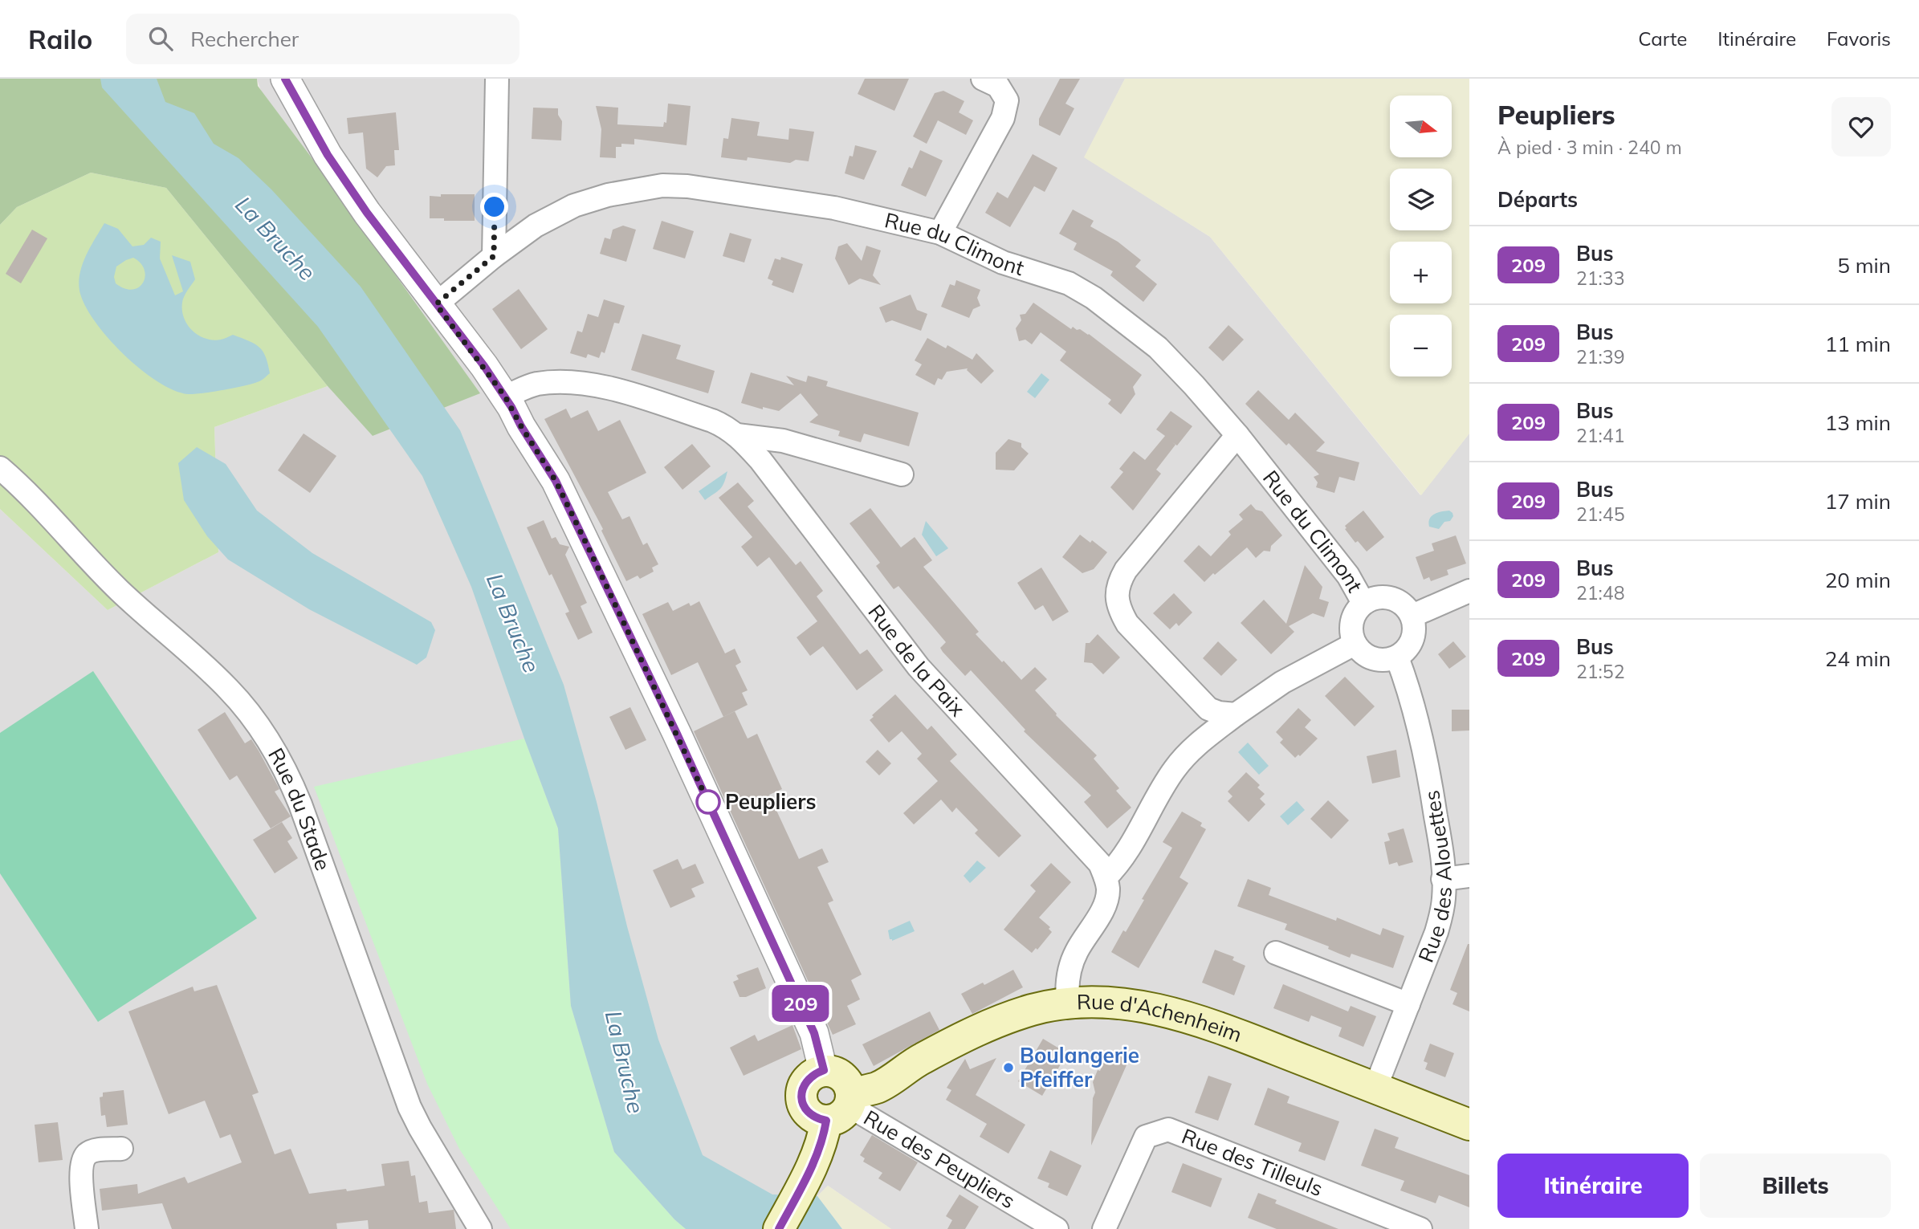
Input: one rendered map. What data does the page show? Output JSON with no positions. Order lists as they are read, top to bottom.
{
  "streets": {
    "main road": ["Rue d'Achenheim"],
    "street": [
      "Rue du Climont",
      "Rue de la Paix",
      "Rue du Stade",
      "Rue des Alouettes",
      "Rue des Peupliers",
      "Rue des Tilleuls"
    ]
  },
  "crossings": [
    ["Rue du Climont", "Rue des Alouettes"],
    ["Rue des Alouettes", "Rue d'Achenheim"],
    ["Rue d'Achenheim", "Rue des Peupliers"]
  ],
  "water": ["La Bruche"],
  "places": ["Peupliers", "Boulangerie Pfeiffer"],
  "lines": ["bus line 209"],
  "north": "right",
  "page": {
    "header": "Railo",
    "search": "Rechercher",
    "nav": ["Carte", "Itinéraire", "Favoris"],
    "on_map": "209",
    "heading": [
      ["Peupliers", "À pied · 3 min · 240 m"],
      "Départs"
    ],
    "map_buttons": ["+", "−"],
    "list": [
      {
        "mark": "209",
        "name": "Bus",
        "note": "21:33",
        "value": "5 min"
      },
      {
        "mark": "209",
        "name": "Bus",
        "note": "21:39",
        "value": "11 min"
      },
      {
        "mark": "209",
        "name": "Bus",
        "note": "21:41",
        "value": "13 min"
      },
      {
        "mark": "209",
        "name": "Bus",
        "note": "21:45",
        "value": "17 min"
      },
      {
        "mark": "209",
        "name": "Bus",
        "note": "21:48",
        "value": "20 min"
      },
      {
        "mark": "209",
        "name": "Bus",
        "note": "21:52",
        "value": "24 min"
      }
    ],
    "buttons": ["Itinéraire", "Billets"]
  }
}
